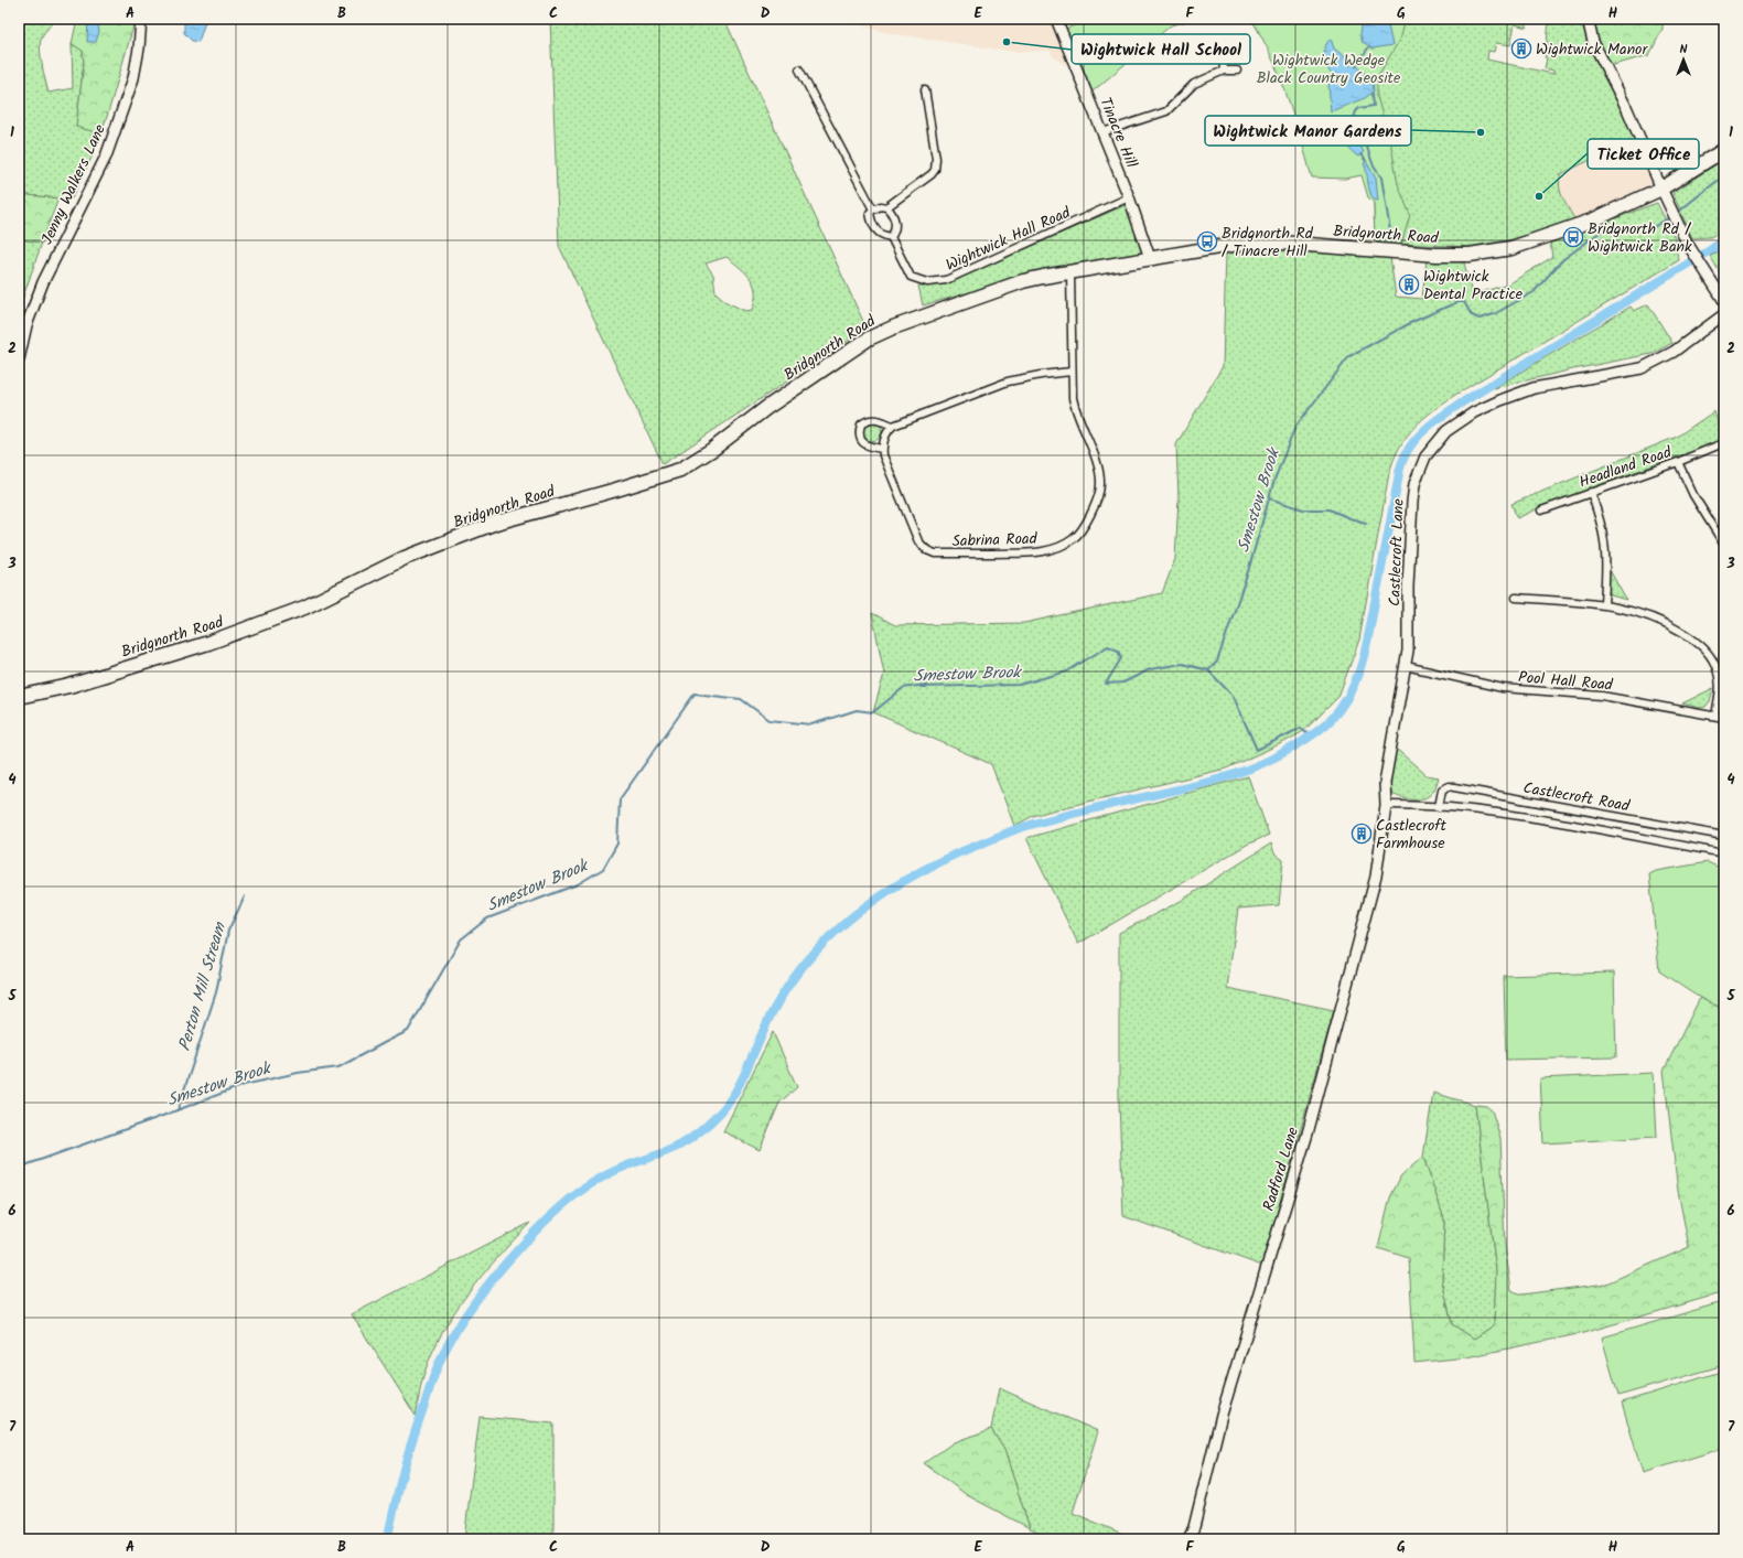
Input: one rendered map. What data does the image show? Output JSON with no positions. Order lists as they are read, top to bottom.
{
  "streets": {
    "highway": ["Bridgnorth Road"],
    "street": [
      "Tinacre Hill",
      "Jenny Walkers Lane",
      "Wightwick Hall Road",
      "Headland Road",
      "Sabrina Road",
      "Castlecroft Lane",
      "Pool Hall Road",
      "Castlecroft Road",
      "Radford Lane"
    ]
  },
  "crossings": [
    ["Tinacre Hill", "Bridgnorth Road"],
    ["Tinacre Hill", "Wightwick Hall Road"],
    ["Bridgnorth Road", "Sabrina Road"],
    ["Castlecroft Lane", "Pool Hall Road"],
    ["Castlecroft Lane", "Castlecroft Road"],
    ["Castlecroft Lane", "Radford Lane"],
    ["Castlecroft Road", "Radford Lane"]
  ],
  "water": ["Smestow Brook", "Perton Mill Stream"],
  "parks": ["Wightwick Wedge Black Country Geosite"],
  "places": {
    "other": ["Wightwick Hall School", "Wightwick Manor Gardens", "Ticket Office"],
    "building": ["Wightwick Manor", "Wightwick Dental Practice", "Castlecroft Farmhouse"],
    "bus stop": ["Bridgnorth Rd / Wightwick Bank", "Bridgnorth Rd / Tinacre Hill"]
  },
  "north": "top",
  "grid": {
    "columns": [
      "A",
      "B",
      "C",
      "D",
      "E",
      "F",
      "G",
      "H"
    ],
    "rows": [
      "1",
      "2",
      "3",
      "4",
      "5",
      "6",
      "7"
    ]
  }
}
